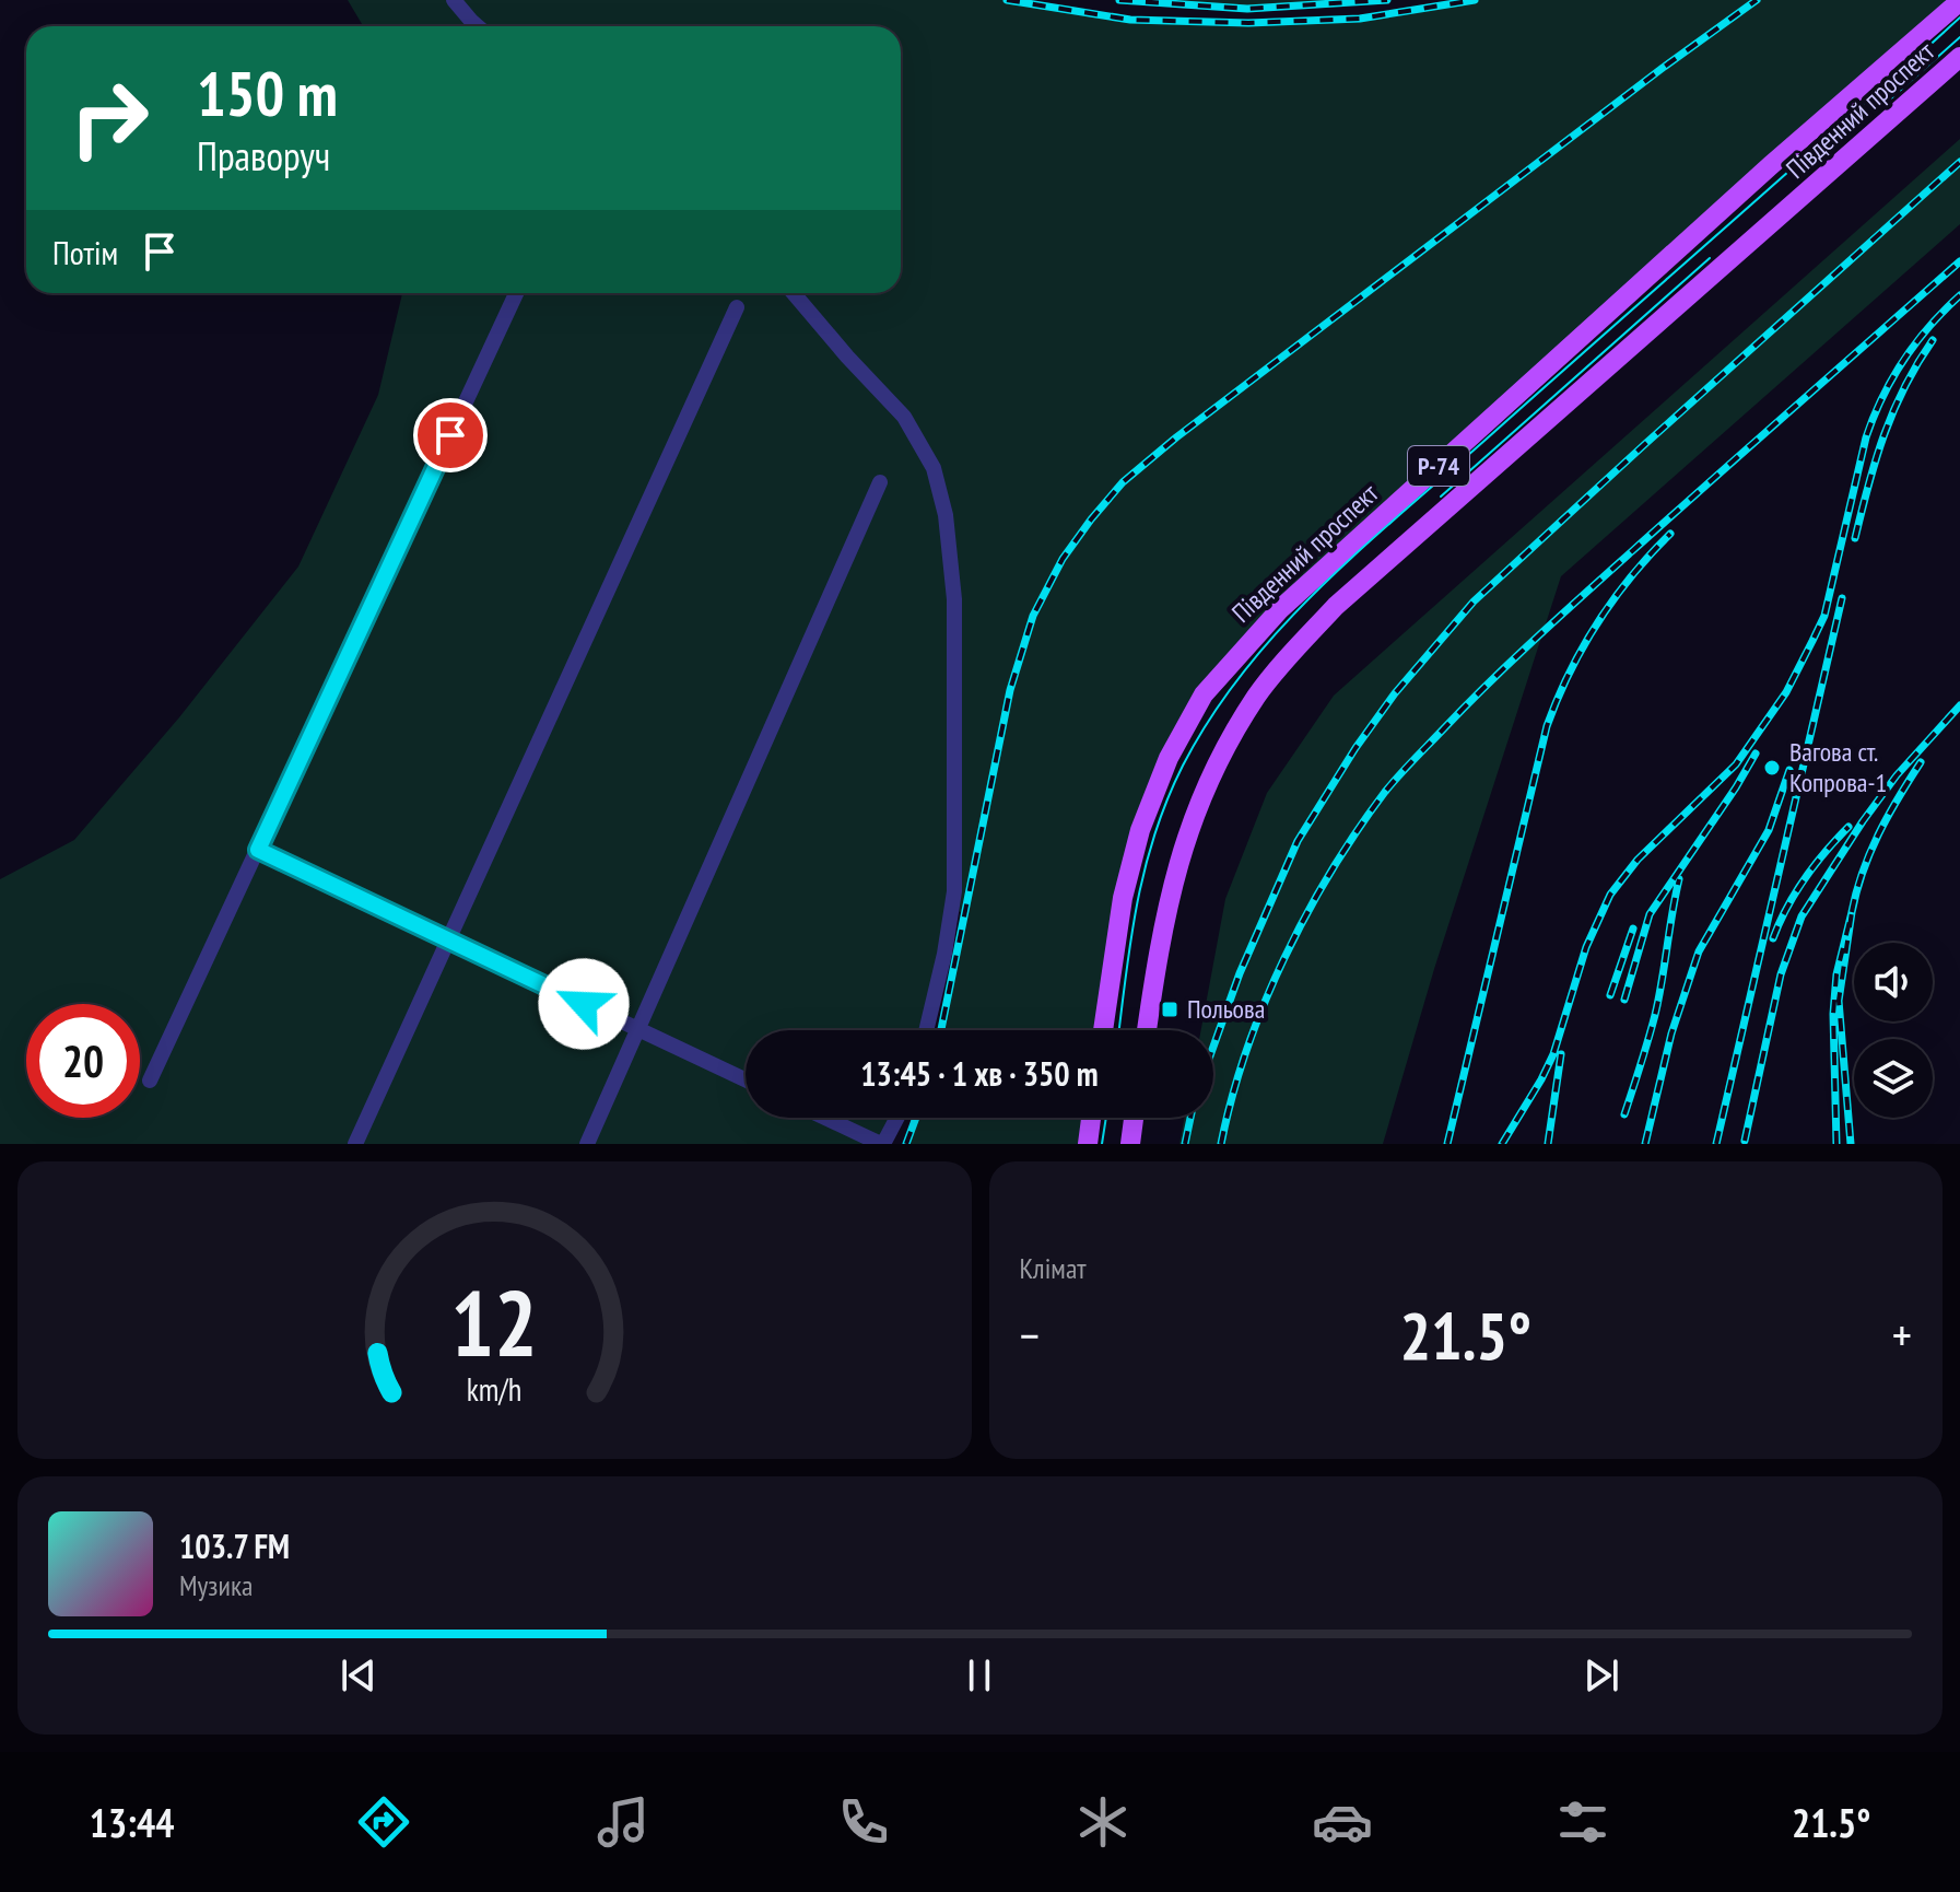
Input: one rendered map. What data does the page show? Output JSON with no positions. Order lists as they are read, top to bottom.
{
  "streets": {
    "main road": ["Південний проспект", "Р-74"]
  },
  "places": {
    "other": ["Вагова ст. Копрова-1"],
    "transit": ["Польова"]
  },
  "page": {
    "turn": ["150 m", "Праворуч"],
    "then": "Потім",
    "limit": "20",
    "trip": "13:45 · 1 хв · 350 m",
    "tile": "Клімат",
    "heat": ["−", "21.5°", "+"],
    "song": ["103.7 FM", "Музика"],
    "tabs": ["13:44", "21.5°"],
    "gauge": ["12", "km/h"]
  }
}
